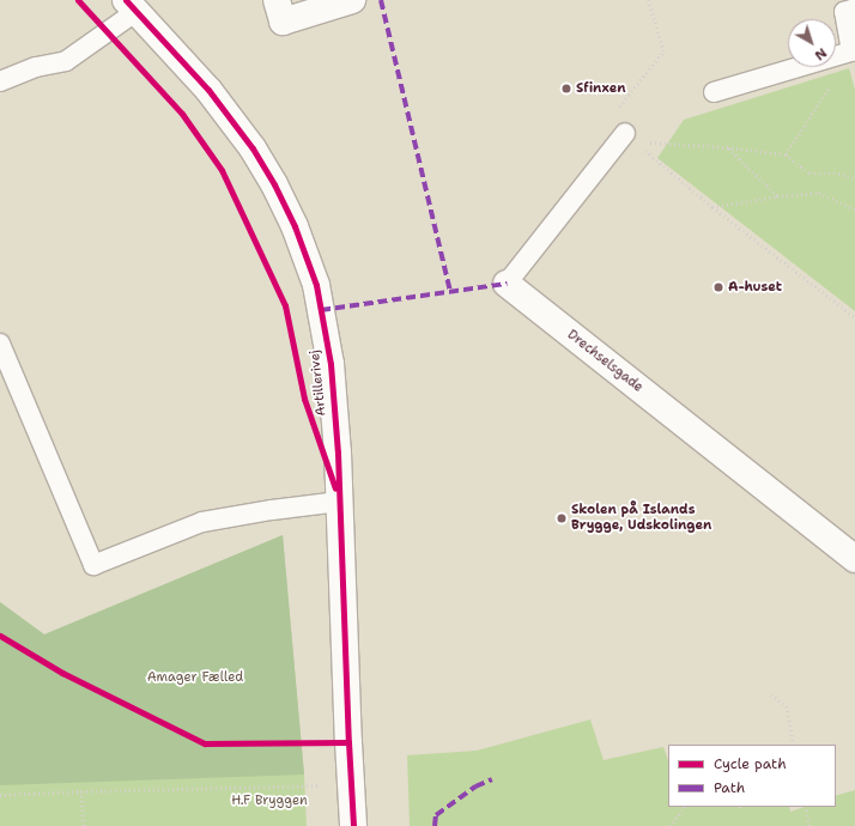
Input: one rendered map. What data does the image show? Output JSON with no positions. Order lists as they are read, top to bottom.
{
  "streets": {
    "street": ["Drechselsgade", "Artillerivej"]
  },
  "parks": ["Amager Fælled", "H.F Bryggen"],
  "places": ["Sfinxen", "A-huset", "Skolen på Islands Brygge, Udskolingen"],
  "legend": ["Cycle path", "Path"],
  "north": "bottom right"
}
